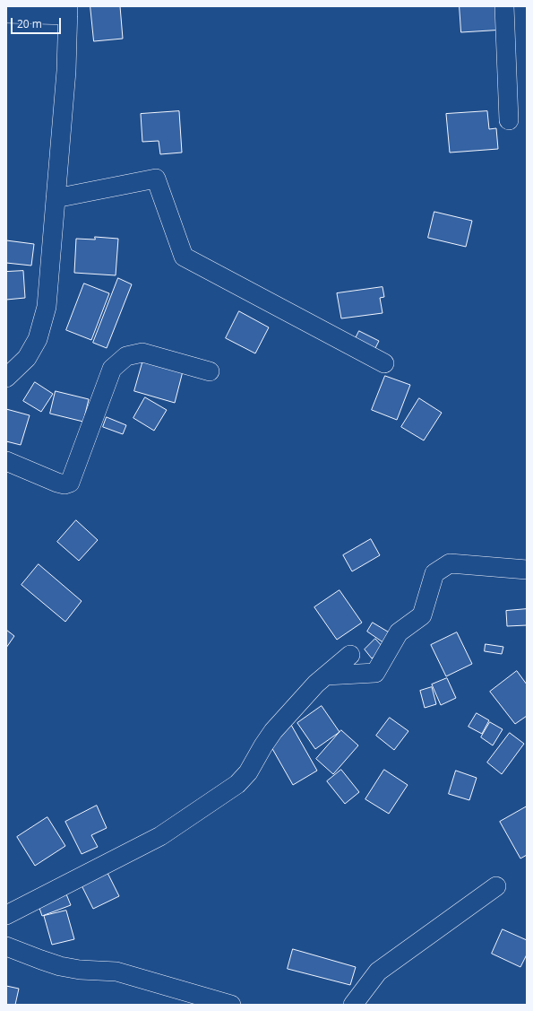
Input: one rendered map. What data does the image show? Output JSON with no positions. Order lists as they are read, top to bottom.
{
  "scale_bar": "20 m"
}
